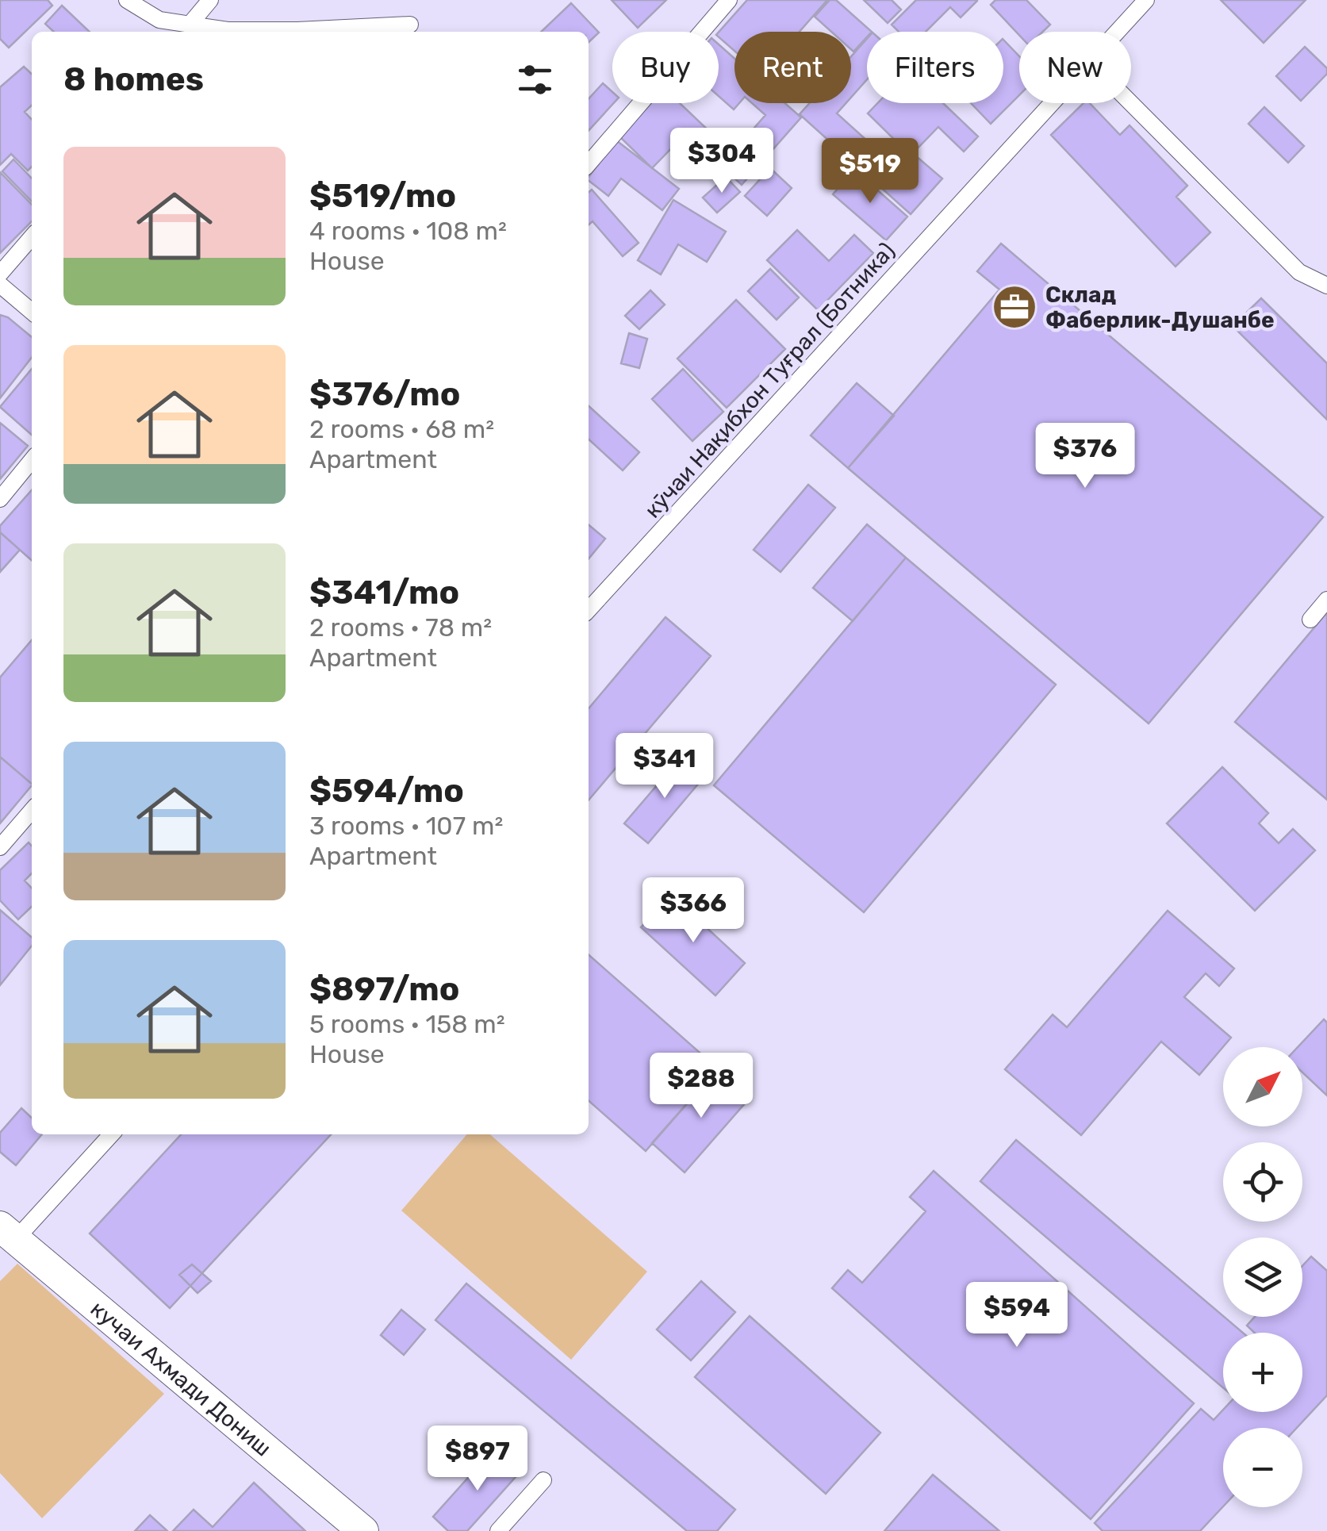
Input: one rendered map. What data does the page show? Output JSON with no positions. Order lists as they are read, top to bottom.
{
  "streets": {
    "street": ["кучаи Ахмади Дониш"],
    "lane": ["кӯчаи Нақибхон Туғрал (Ботника)"]
  },
  "places": {
    "office": ["Склад Фаберлик-Душанбе"]
  },
  "north": "top right",
  "page": {
    "chip": [
      "Buy",
      "Rent",
      "Filters",
      "New"
    ],
    "heading": "8 homes",
    "list": [
      {
        "name": "$519/mo",
        "note": "4 rooms · 108 m² · House"
      },
      {
        "name": "$376/mo",
        "note": "2 rooms · 68 m² · Apartment"
      },
      {
        "name": "$341/mo",
        "note": "2 rooms · 78 m² · Apartment"
      },
      {
        "name": "$594/mo",
        "note": "3 rooms · 107 m² · Apartment"
      },
      {
        "name": "$897/mo",
        "note": "5 rooms · 158 m² · House"
      }
    ],
    "price": [
      "$304",
      "$519",
      "$376",
      "$341",
      "$366",
      "$288",
      "$594",
      "$897"
    ],
    "map_buttons": ["+", "−"]
  }
}
